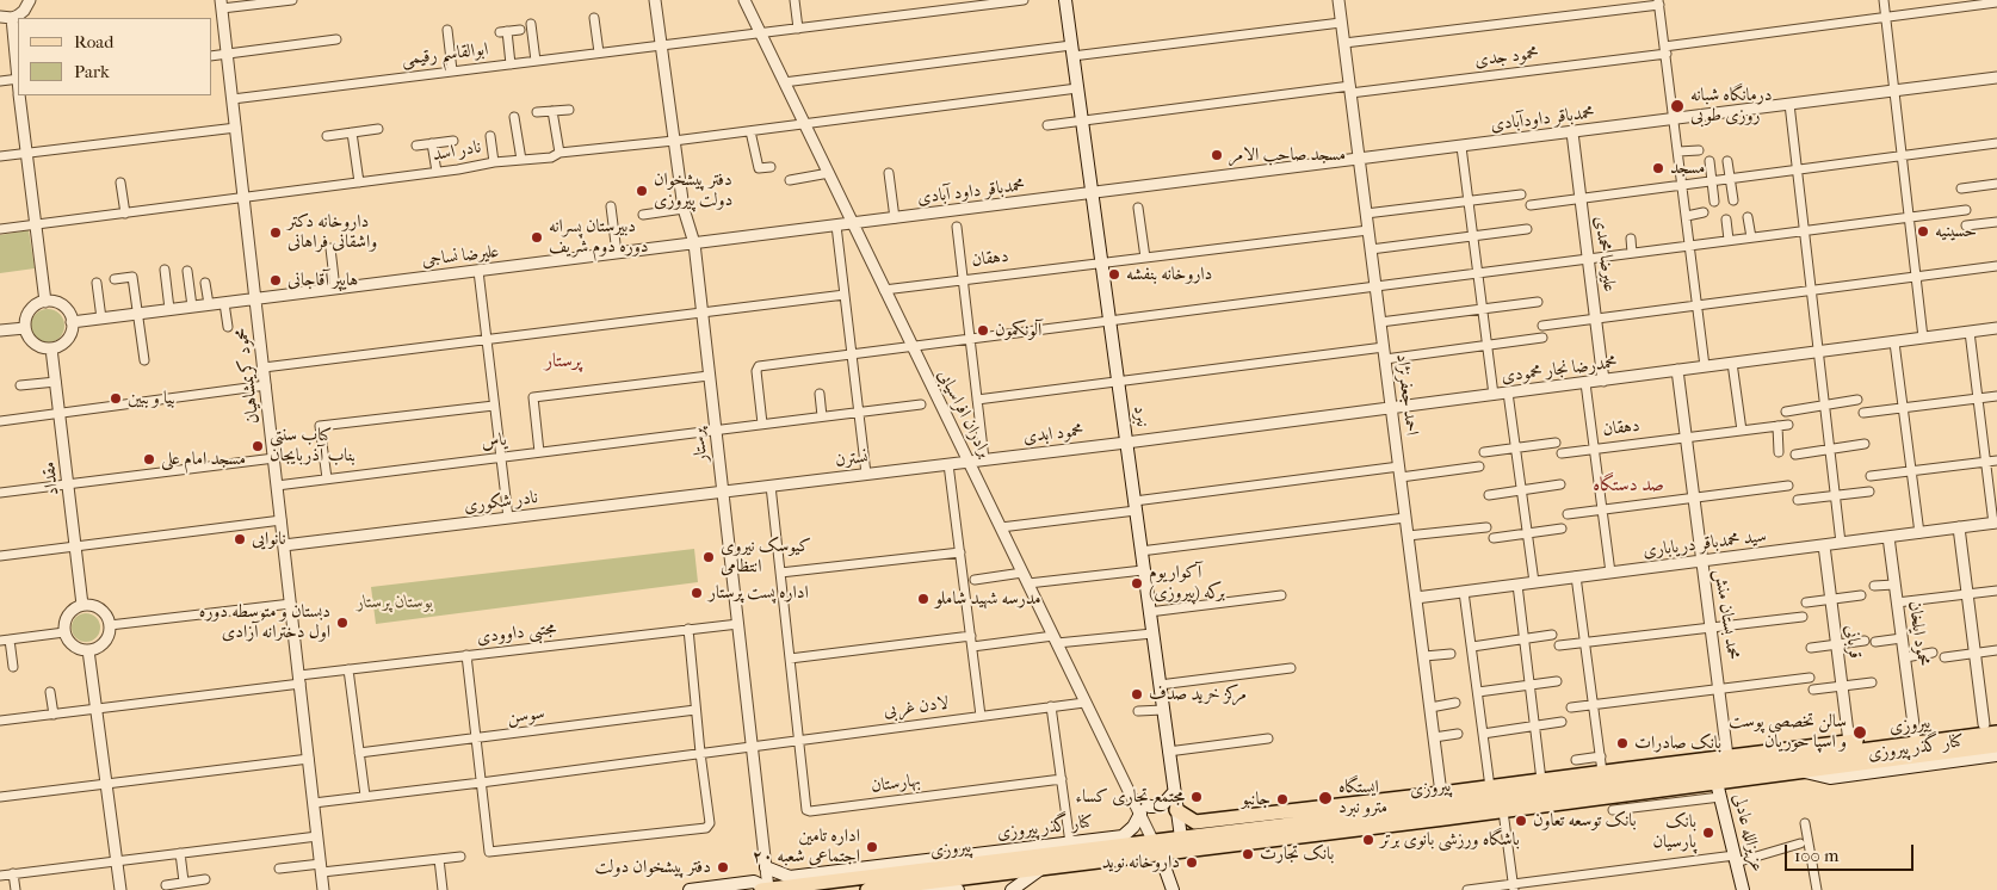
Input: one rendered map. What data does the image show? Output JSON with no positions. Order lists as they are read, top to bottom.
{
  "streets": {
    "main road": [
      "نبرد",
      "پیروزی",
      "کنار گذر پیروزی",
      "عزیزالله عادلی"
    ],
    "street": [
      "ابوالقاسم رقیمی",
      "محمود جدی",
      "محمدباقر داودآبادی",
      "نادر اسد",
      "محمدباقر داود آبادی",
      "علیرضا محمدی",
      "علیرضا نساجی",
      "دهقان",
      "محمدرضا نجار محمودی",
      "محمود کریمشاهیان",
      "احمد جعفرنژاد",
      "برادران افراسیابی",
      "محمود ابدی",
      "یاس",
      "پرستار",
      "نسترن",
      "مقداد",
      "نادر شکوری",
      "سید محمدباقر دریاباری",
      "محمد بستان منش",
      "مجتبی داوودی",
      "محمود ایلخان",
      "قربانی",
      "لادن غربی",
      "سوسن",
      "بهارستان"
    ]
  },
  "crossings": [
    ["ابوالقاسم رقیمی", "محمود کریمشاهیان"],
    ["ابوالقاسم رقیمی", "برادران افراسیابی"],
    ["ابوالقاسم رقیمی", "پرستار"],
    ["محمود جدی", "احمد جعفرنژاد"],
    ["محمود جدی", "نبرد"],
    ["محمدباقر داودآبادی", "محمدباقر داود آبادی"],
    ["محمدباقر داودآبادی", "علیرضا محمدی"],
    ["محمدباقر داودآبادی", "احمد جعفرنژاد"],
    ["محمدباقر داودآبادی", "نبرد"],
    ["نادر اسد", "محمود کریمشاهیان"],
    ["نادر اسد", "برادران افراسیابی"],
    ["نادر اسد", "نبرد"],
    ["نادر اسد", "پرستار"],
    ["محمدباقر داود آبادی", "علیرضا نساجی"],
    ["محمدباقر داود آبادی", "برادران افراسیابی"],
    ["محمدباقر داود آبادی", "نبرد"],
    ["علیرضا محمدی", "محمدرضا نجار محمودی"],
    ["علیرضا نساجی", "محمود کریمشاهیان"],
    ["علیرضا نساجی", "برادران افراسیابی"],
    ["علیرضا نساجی", "پرستار"],
    ["علیرضا نساجی", "مقداد"],
    ["دهقان", "احمد جعفرنژاد"],
    ["دهقان", "برادران افراسیابی"],
    ["دهقان", "نبرد"],
    ["دهقان", "محمد بستان منش"],
    ["محمدرضا نجار محمودی", "احمد جعفرنژاد"],
    ["محمدرضا نجار محمودی", "نبرد"],
    ["محمدرضا نجار محمودی", "محمود ابدی"],
    ["محمدرضا نجار محمودی", "محمد بستان منش"],
    ["محمود کریمشاهیان", "یاس"],
    ["محمود کریمشاهیان", "نادر شکوری"],
    ["محمود کریمشاهیان", "مجتبی داوودی"],
    ["محمود کریمشاهیان", "لادن غربی"],
    ["احمد جعفرنژاد", "سید محمدباقر دریاباری"],
    ["احمد جعفرنژاد", "پیروزی"],
    ["برادران افراسیابی", "نسترن"],
    ["برادران افراسیابی", "لادن غربی"],
    ["برادران افراسیابی", "پیروزی"],
    ["برادران افراسیابی", "کنار گذر پیروزی"],
    ["نبرد", "محمود ابدی"],
    ["نبرد", "پیروزی"],
    ["محمود ابدی", "نسترن"],
    ["یاس", "پرستار"],
    ["پرستار", "نسترن"],
    ["پرستار", "نادر شکوری"],
    ["پرستار", "مجتبی داوودی"],
    ["پرستار", "لادن غربی"],
    ["پرستار", "پیروزی"],
    ["پرستار", "کنار گذر پیروزی"],
    ["نسترن", "نادر شکوری"],
    ["سید محمدباقر دریاباری", "محمد بستان منش"],
    ["سید محمدباقر دریاباری", "محمود ایلخان"],
    ["سید محمدباقر دریاباری", "قربانی"],
    ["لادن غربی", "بهارستان"],
    ["پیروزی", "کنار گذر پیروزی"],
    ["پیروزی", "عزیزالله عادلی"]
  ],
  "districts": ["پرستار", "صد دستگاه"],
  "parks": ["بوستان پرستار"],
  "places": [
    "درمانگاه شبانه روزی طوبی",
    "مسجد صاحب الامر",
    "مسجد",
    "دفتر پیشخوان دولت پیروزی",
    "حسینیه",
    "داروخانه دکتر واشقانی فراهانی",
    "دبیرستان پسرانه دوره دوم شریف",
    "داروخانه بنفشه",
    "هایپر آقاجانی",
    "آلونکمون",
    "بیا و ببین",
    "کباب سنتی بناب آذربایجان",
    "مسجد امام علی",
    "نانوایی",
    "کیوسک نیروی انتظامی",
    "آکواریوم برکه (پیروزی)",
    "اداره پست پرستار",
    "مدرسه شهید شاملو",
    "دبستان و متوسطه دوره اول دخترانه آزادی",
    "مرکز خرید صدف",
    "سالن تخصصی پوست و اسپا حوریان",
    "بانک صادرات",
    "مجتمع تجاری کساء",
    "ایستگاه مترو نبرد",
    "جانبو",
    "بانک توسعه تعاون",
    "بانک پارسیان",
    "باشگاه ورزشی بانوی برتر",
    "اداره تامین اجتماعی شعبه ۲۰",
    "بانک تجارت",
    "داروخانه نوید",
    "دفتر پیشخوان دولت"
  ],
  "legend": ["Road", "Park"],
  "scale_bar": "100 m"
}
